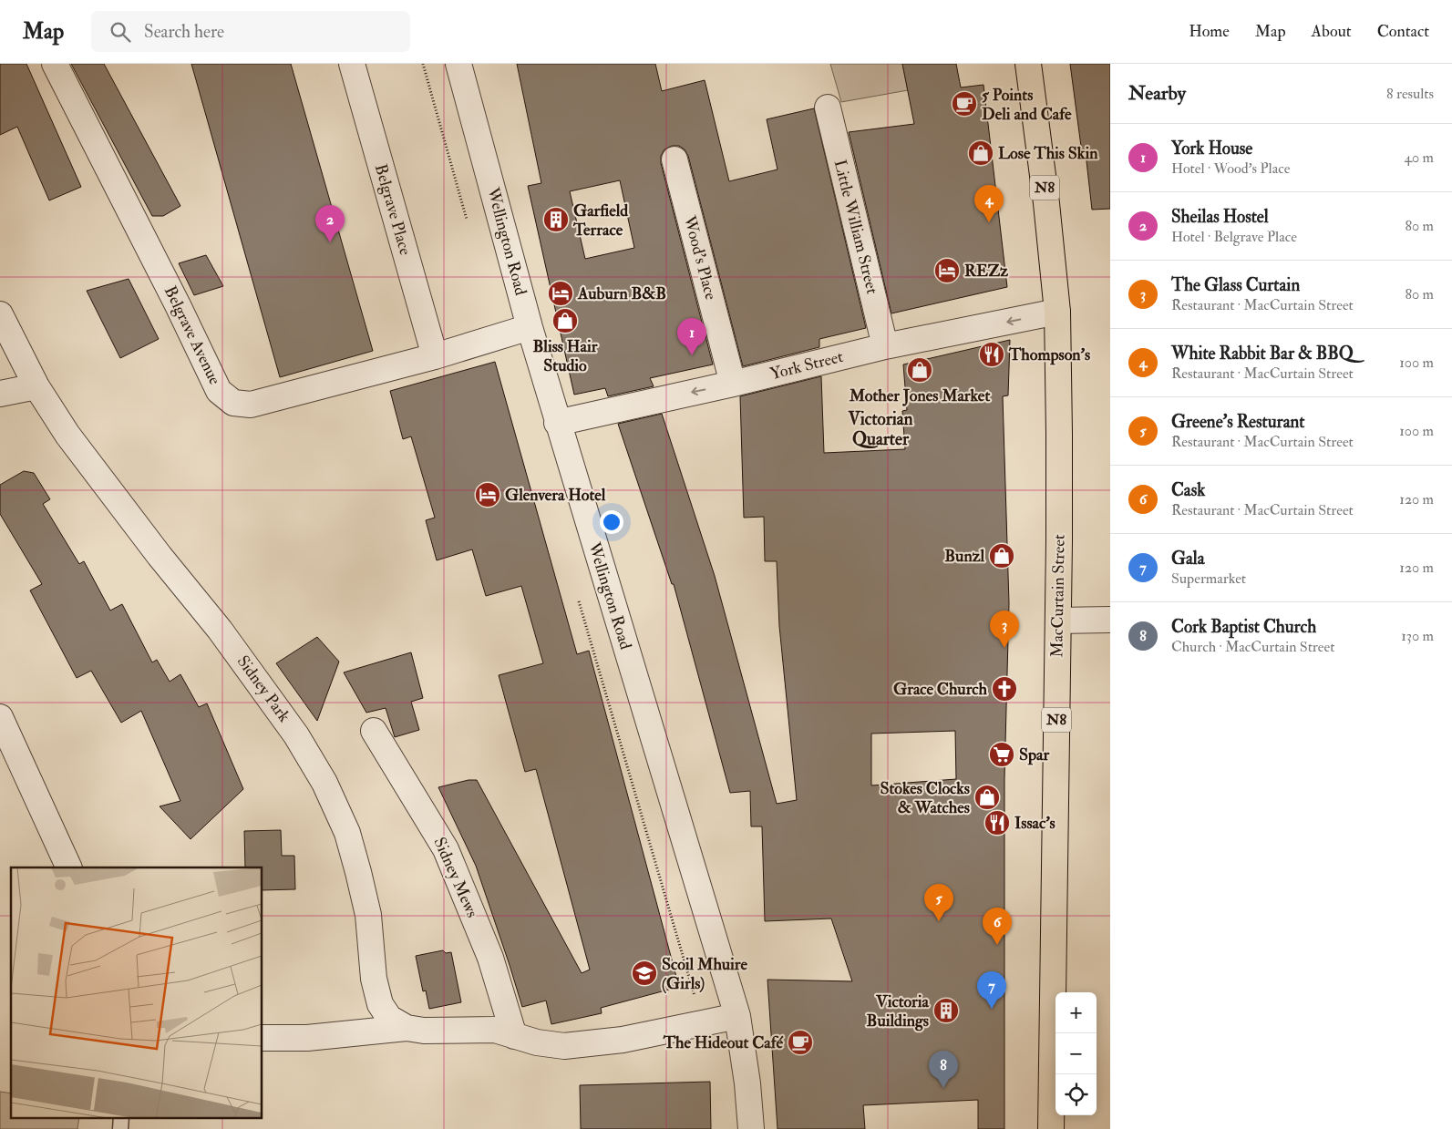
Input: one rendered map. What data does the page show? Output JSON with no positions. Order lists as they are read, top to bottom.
{
  "streets": {
    "highway": ["N8", "MacCurtain Street"],
    "street": [
      "Belgrave Place",
      "Little William Street",
      "Wellington Road",
      "Wood's Place",
      "Belgrave Avenue",
      "York Street",
      "Sidney Park",
      "Sidney Mews"
    ]
  },
  "crossings": [
    ["Belgrave Place", "Belgrave Avenue"],
    ["Little William Street", "York Street"],
    ["Wellington Road", "Belgrave Avenue"],
    ["Wellington Road", "York Street"],
    ["Wood's Place", "York Street"],
    ["York Street", "MacCurtain Street"]
  ],
  "one_way": ["York Street"],
  "districts": ["Victorian Quarter"],
  "places": {
    "cafe": ["5 Points Deli and Cafe", "The Hideout Café"],
    "shop": [
      "Lose This Skin",
      "Bliss Hair Studio",
      "Mother Jones Market",
      "Bunzl",
      "Stokes Clocks & Watches"
    ],
    "building": ["Garfield Terrace", "Victoria Buildings"],
    "hotel": ["REZz", "Auburn B&B", "Glenvera Hotel"],
    "restaurant": ["Thompson’s", "Issac’s"],
    "church": ["Grace Church"],
    "supermarket": ["Spar"],
    "school or university": ["Scoil Mhuire (Girls)"]
  },
  "page": {
    "header": "Map",
    "search": "Search here",
    "nav": [
      "Home",
      "Map",
      "About",
      "Contact"
    ],
    "heading": ["Nearby", "8 results"],
    "list": [
      {
        "mark": "1",
        "name": "York House",
        "note": "Hotel · Wood's Place",
        "value": "40 m"
      },
      {
        "mark": "2",
        "name": "Sheilas Hostel",
        "note": "Hotel · Belgrave Place",
        "value": "80 m"
      },
      {
        "mark": "3",
        "name": "The Glass Curtain",
        "note": "Restaurant · MacCurtain Street",
        "value": "80 m"
      },
      {
        "mark": "4",
        "name": "White Rabbit Bar & BBQ",
        "note": "Restaurant · MacCurtain Street",
        "value": "100 m"
      },
      {
        "mark": "5",
        "name": "Greene's Resturant",
        "note": "Restaurant · MacCurtain Street",
        "value": "100 m"
      },
      {
        "mark": "6",
        "name": "Cask",
        "note": "Restaurant · MacCurtain Street",
        "value": "120 m"
      },
      {
        "mark": "7",
        "name": "Gala",
        "note": "Supermarket",
        "value": "120 m"
      },
      {
        "mark": "8",
        "name": "Cork Baptist Church",
        "note": "Church · MacCurtain Street",
        "value": "130 m"
      }
    ],
    "pins": [
      "4",
      "2",
      "1",
      "3",
      "5",
      "6",
      "7",
      "8"
    ],
    "map_buttons": ["+", "−"]
  }
}
